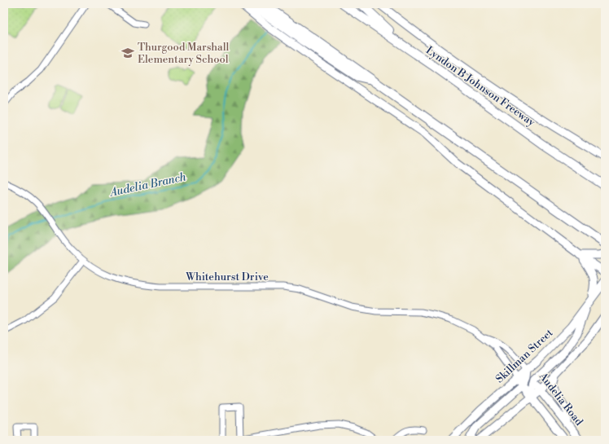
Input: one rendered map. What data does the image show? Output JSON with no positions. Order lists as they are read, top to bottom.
{
  "streets": {
    "highway": ["Lyndon B Johnson Freeway"],
    "main road": ["Skillman Street", "Audelia Road"],
    "street": ["Whitehurst Drive"]
  },
  "crossings": [
    ["Whitehurst Drive", "Skillman Street"],
    ["Whitehurst Drive", "Audelia Road"],
    ["Skillman Street", "Audelia Road"]
  ],
  "water": ["Audelia Branch"],
  "places": {
    "school or university": ["Thurgood Marshall Elementary School"]
  }
}
